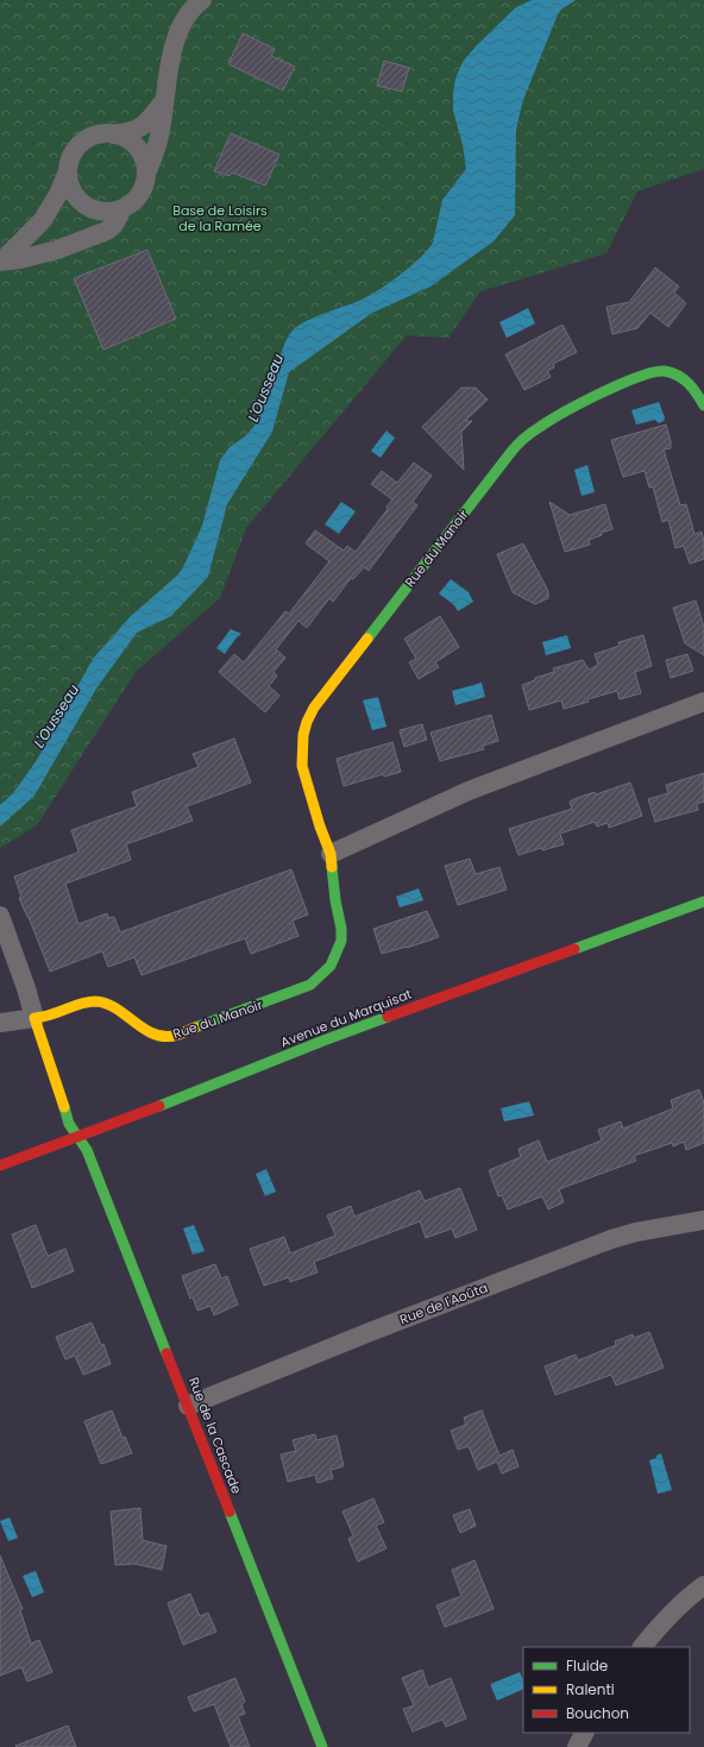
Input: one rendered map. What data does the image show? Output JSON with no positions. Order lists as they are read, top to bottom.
{
  "streets": {
    "street": [
      "Rue du Manoir",
      "Avenue du Marquisat",
      "Rue de l'Aoûta",
      "Rue de la Cascade"
    ]
  },
  "crossings": [
    ["Avenue du Marquisat", "Rue de la Cascade"],
    ["Rue de l'Aoûta", "Rue de la Cascade"]
  ],
  "water": ["L'Ousseau"],
  "parks": ["Base de Loisirs de la Ramée"],
  "legend": ["Fluide", "Ralenti", "Bouchon"]
}
